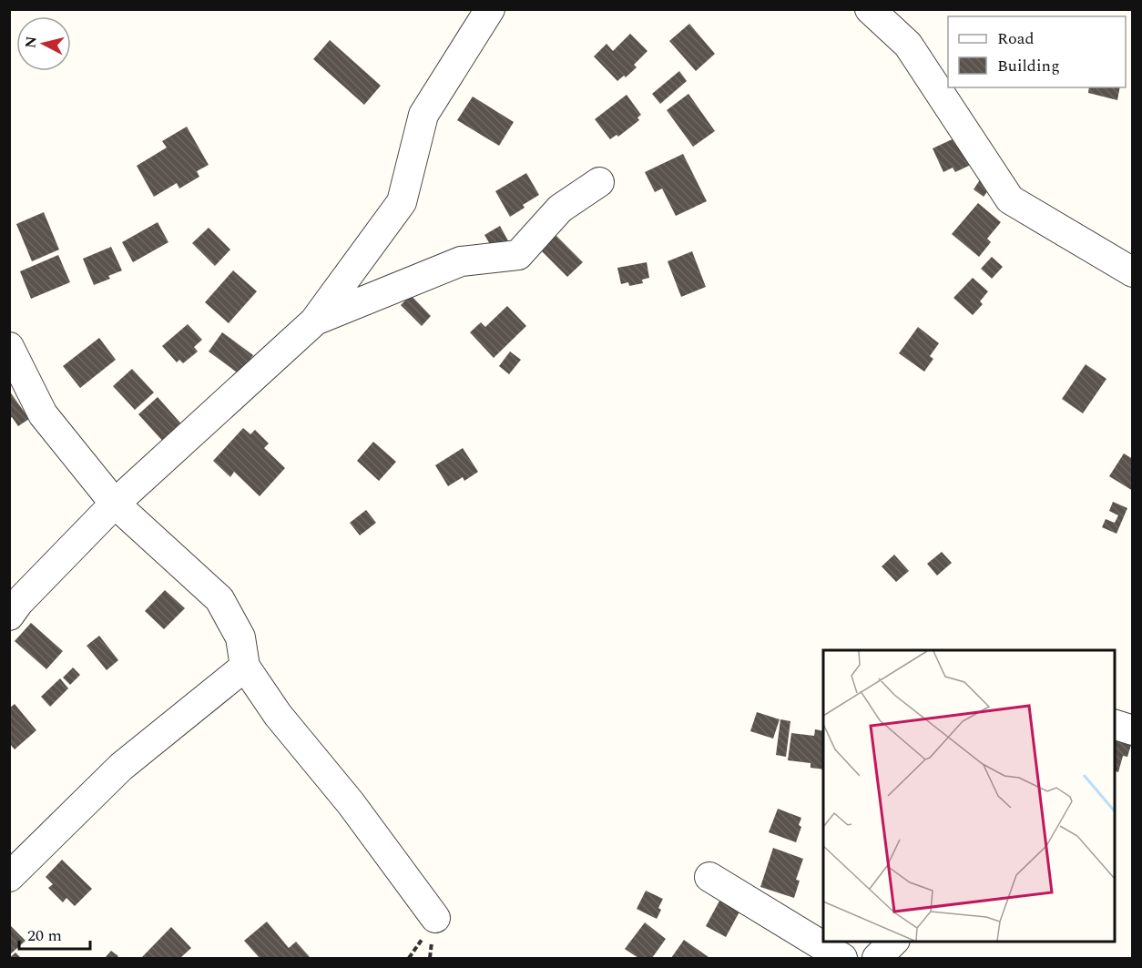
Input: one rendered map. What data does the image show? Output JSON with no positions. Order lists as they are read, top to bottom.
{
  "legend": ["Road", "Building"],
  "scale_bar": "20 m",
  "north": "left"
}
